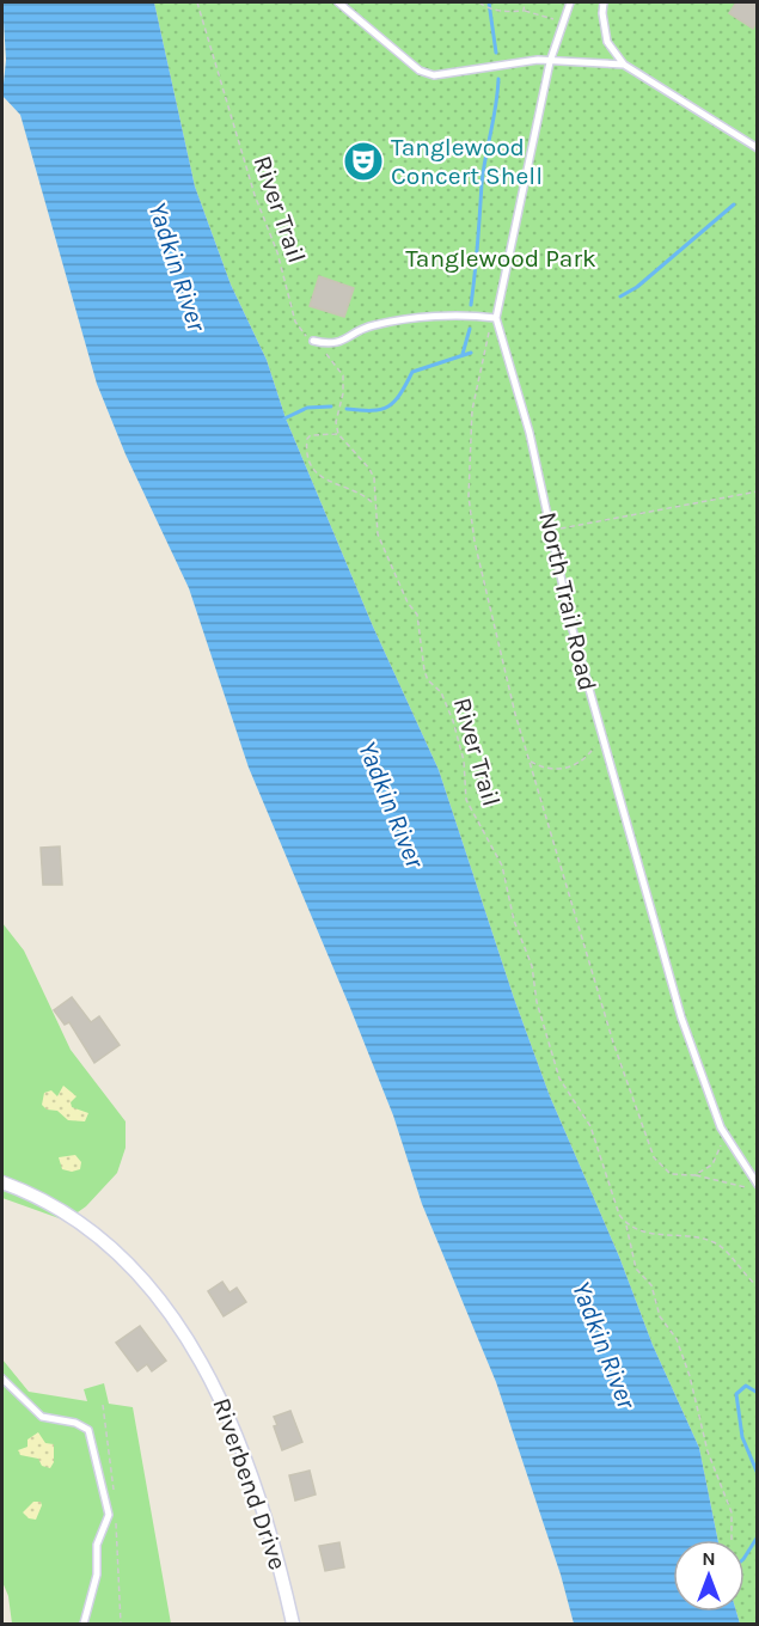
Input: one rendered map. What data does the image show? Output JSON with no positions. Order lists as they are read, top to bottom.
{
  "streets": {
    "street": ["Riverbend Drive"],
    "lane": ["North Trail Road"],
    "path": ["River Trail"]
  },
  "water": ["Yadkin River"],
  "parks": ["Tanglewood Park"],
  "places": {
    "theatre": ["Tanglewood Concert Shell"]
  },
  "north": "top"
}
